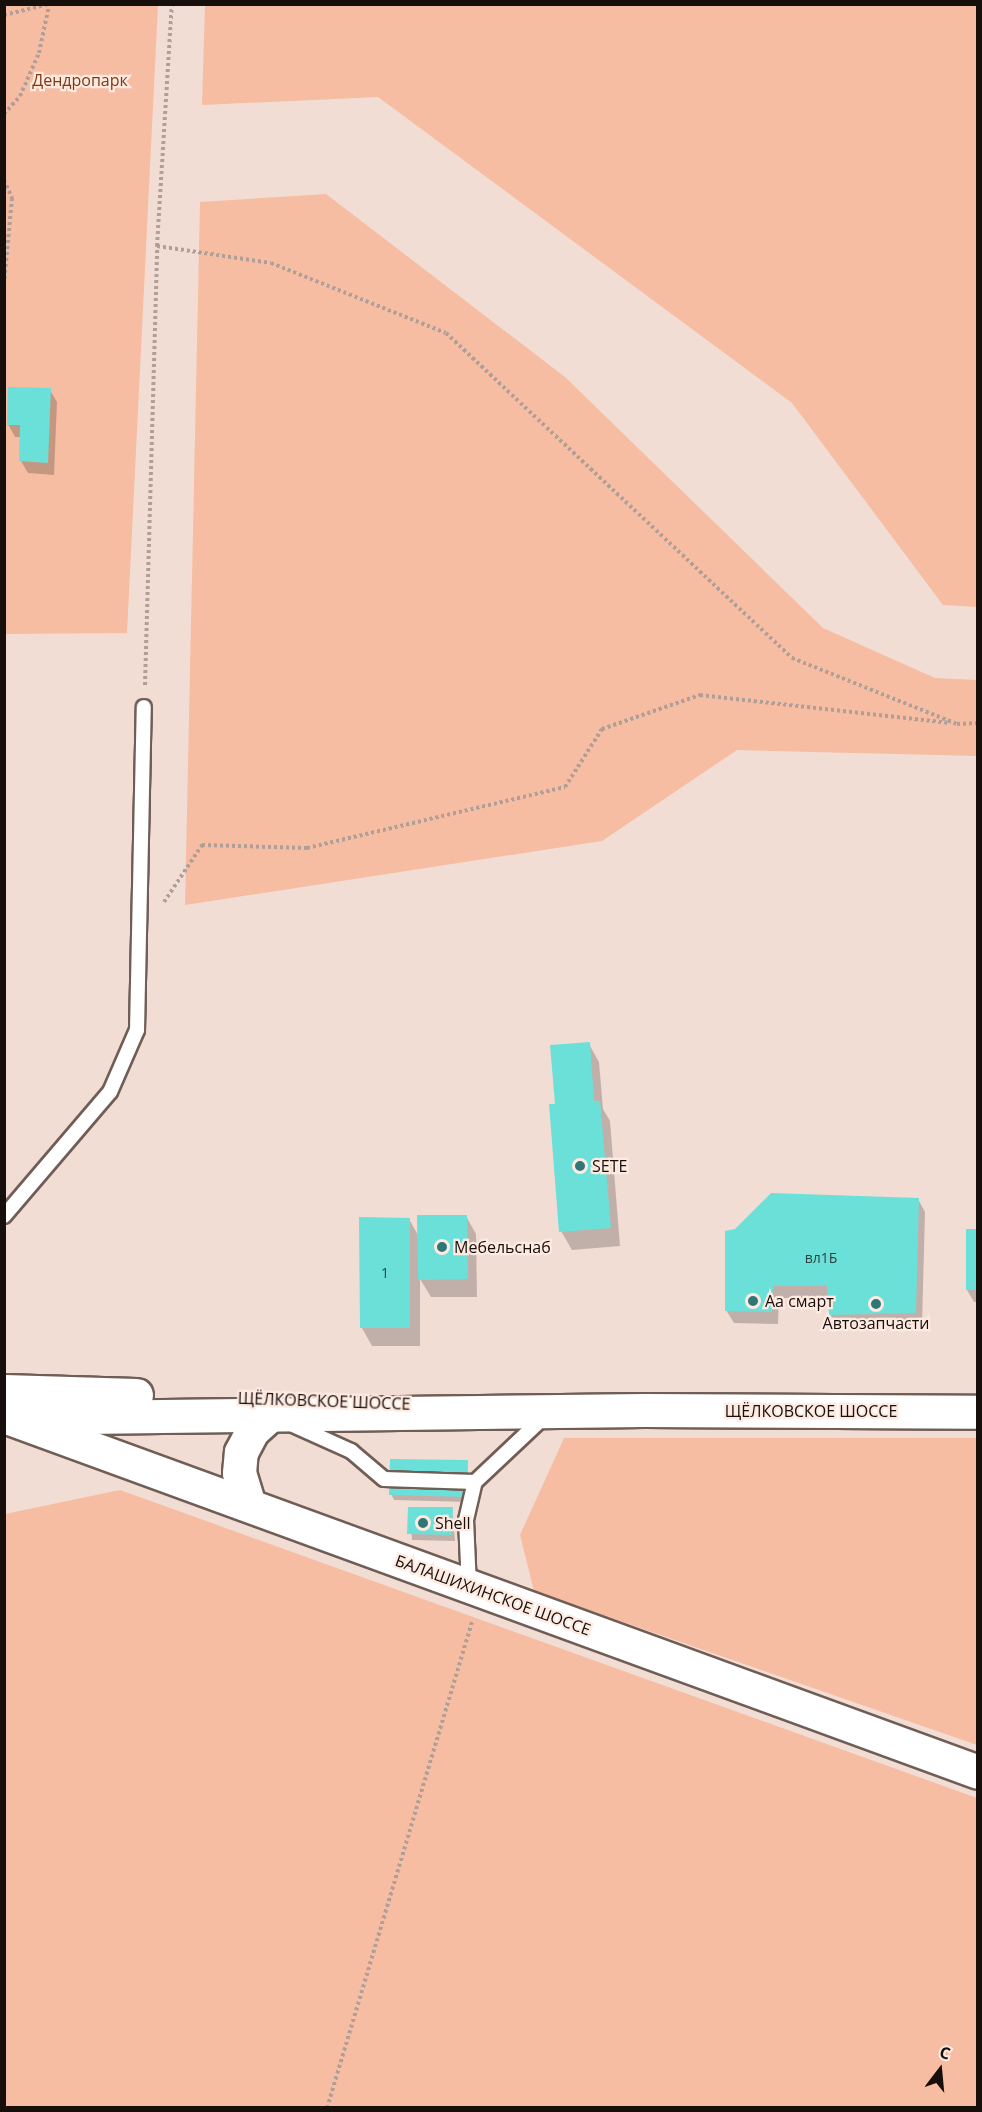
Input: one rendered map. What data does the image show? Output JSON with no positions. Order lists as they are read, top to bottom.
{
  "streets": {
    "main road": ["ЩЁЛКОВСКОЕ ШОССЕ", "БАЛАШИХИНСКОЕ ШОССЕ"]
  },
  "crossings": [
    ["ЩЁЛКОВСКОЕ ШОССЕ", "БАЛАШИХИНСКОЕ ШОССЕ"]
  ],
  "parks": ["Дендропарк"],
  "places": [
    "SETE",
    "Мебельснаб",
    "Аа смарт",
    "Автозапчасти",
    "Shell"
  ],
  "house_numbers": ["вл1Б", "1"],
  "north": "top"
}
